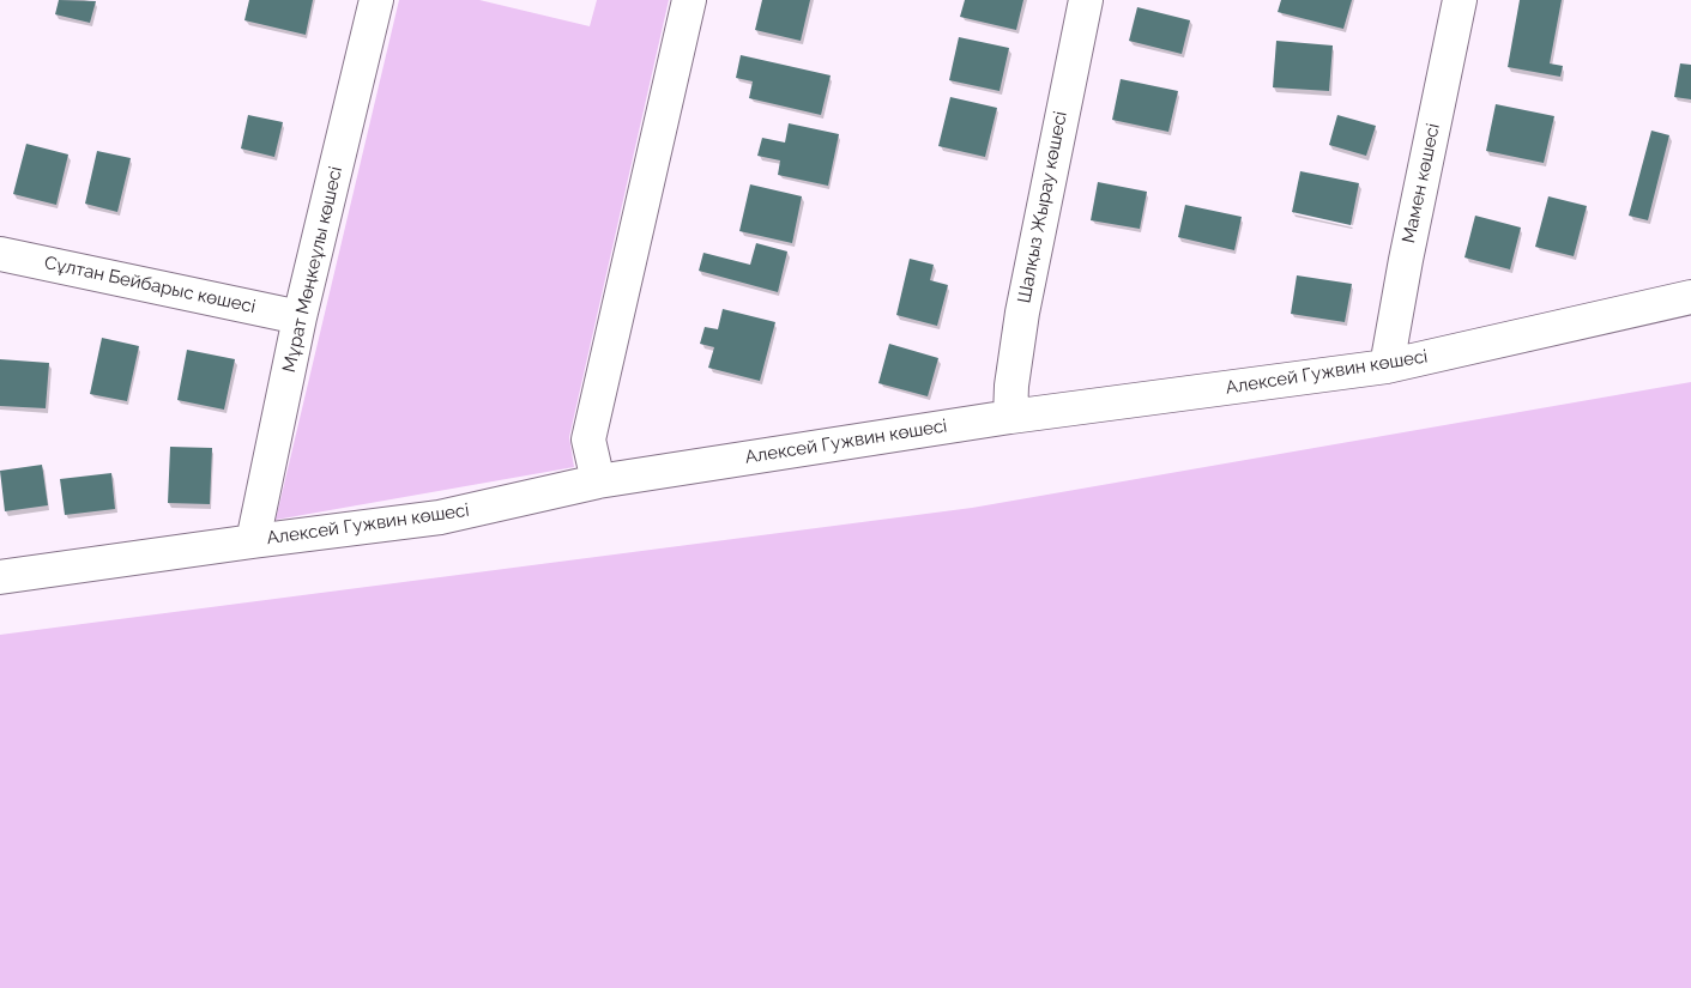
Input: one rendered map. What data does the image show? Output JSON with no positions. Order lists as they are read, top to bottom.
{
  "streets": {
    "street": [
      "Мамен көшесі",
      "Шалқыз Жырау көшесі",
      "Мұрат Мөңкеұлы көшесі",
      "Сұлтан Бейбарыс көшесі",
      "Алексей Гужвин көшесі"
    ]
  },
  "crossings": [
    ["Мамен көшесі", "Алексей Гужвин көшесі"],
    ["Шалқыз Жырау көшесі", "Алексей Гужвин көшесі"],
    ["Мұрат Мөңкеұлы көшесі", "Сұлтан Бейбарыс көшесі"],
    ["Мұрат Мөңкеұлы көшесі", "Алексей Гужвин көшесі"]
  ]
}
